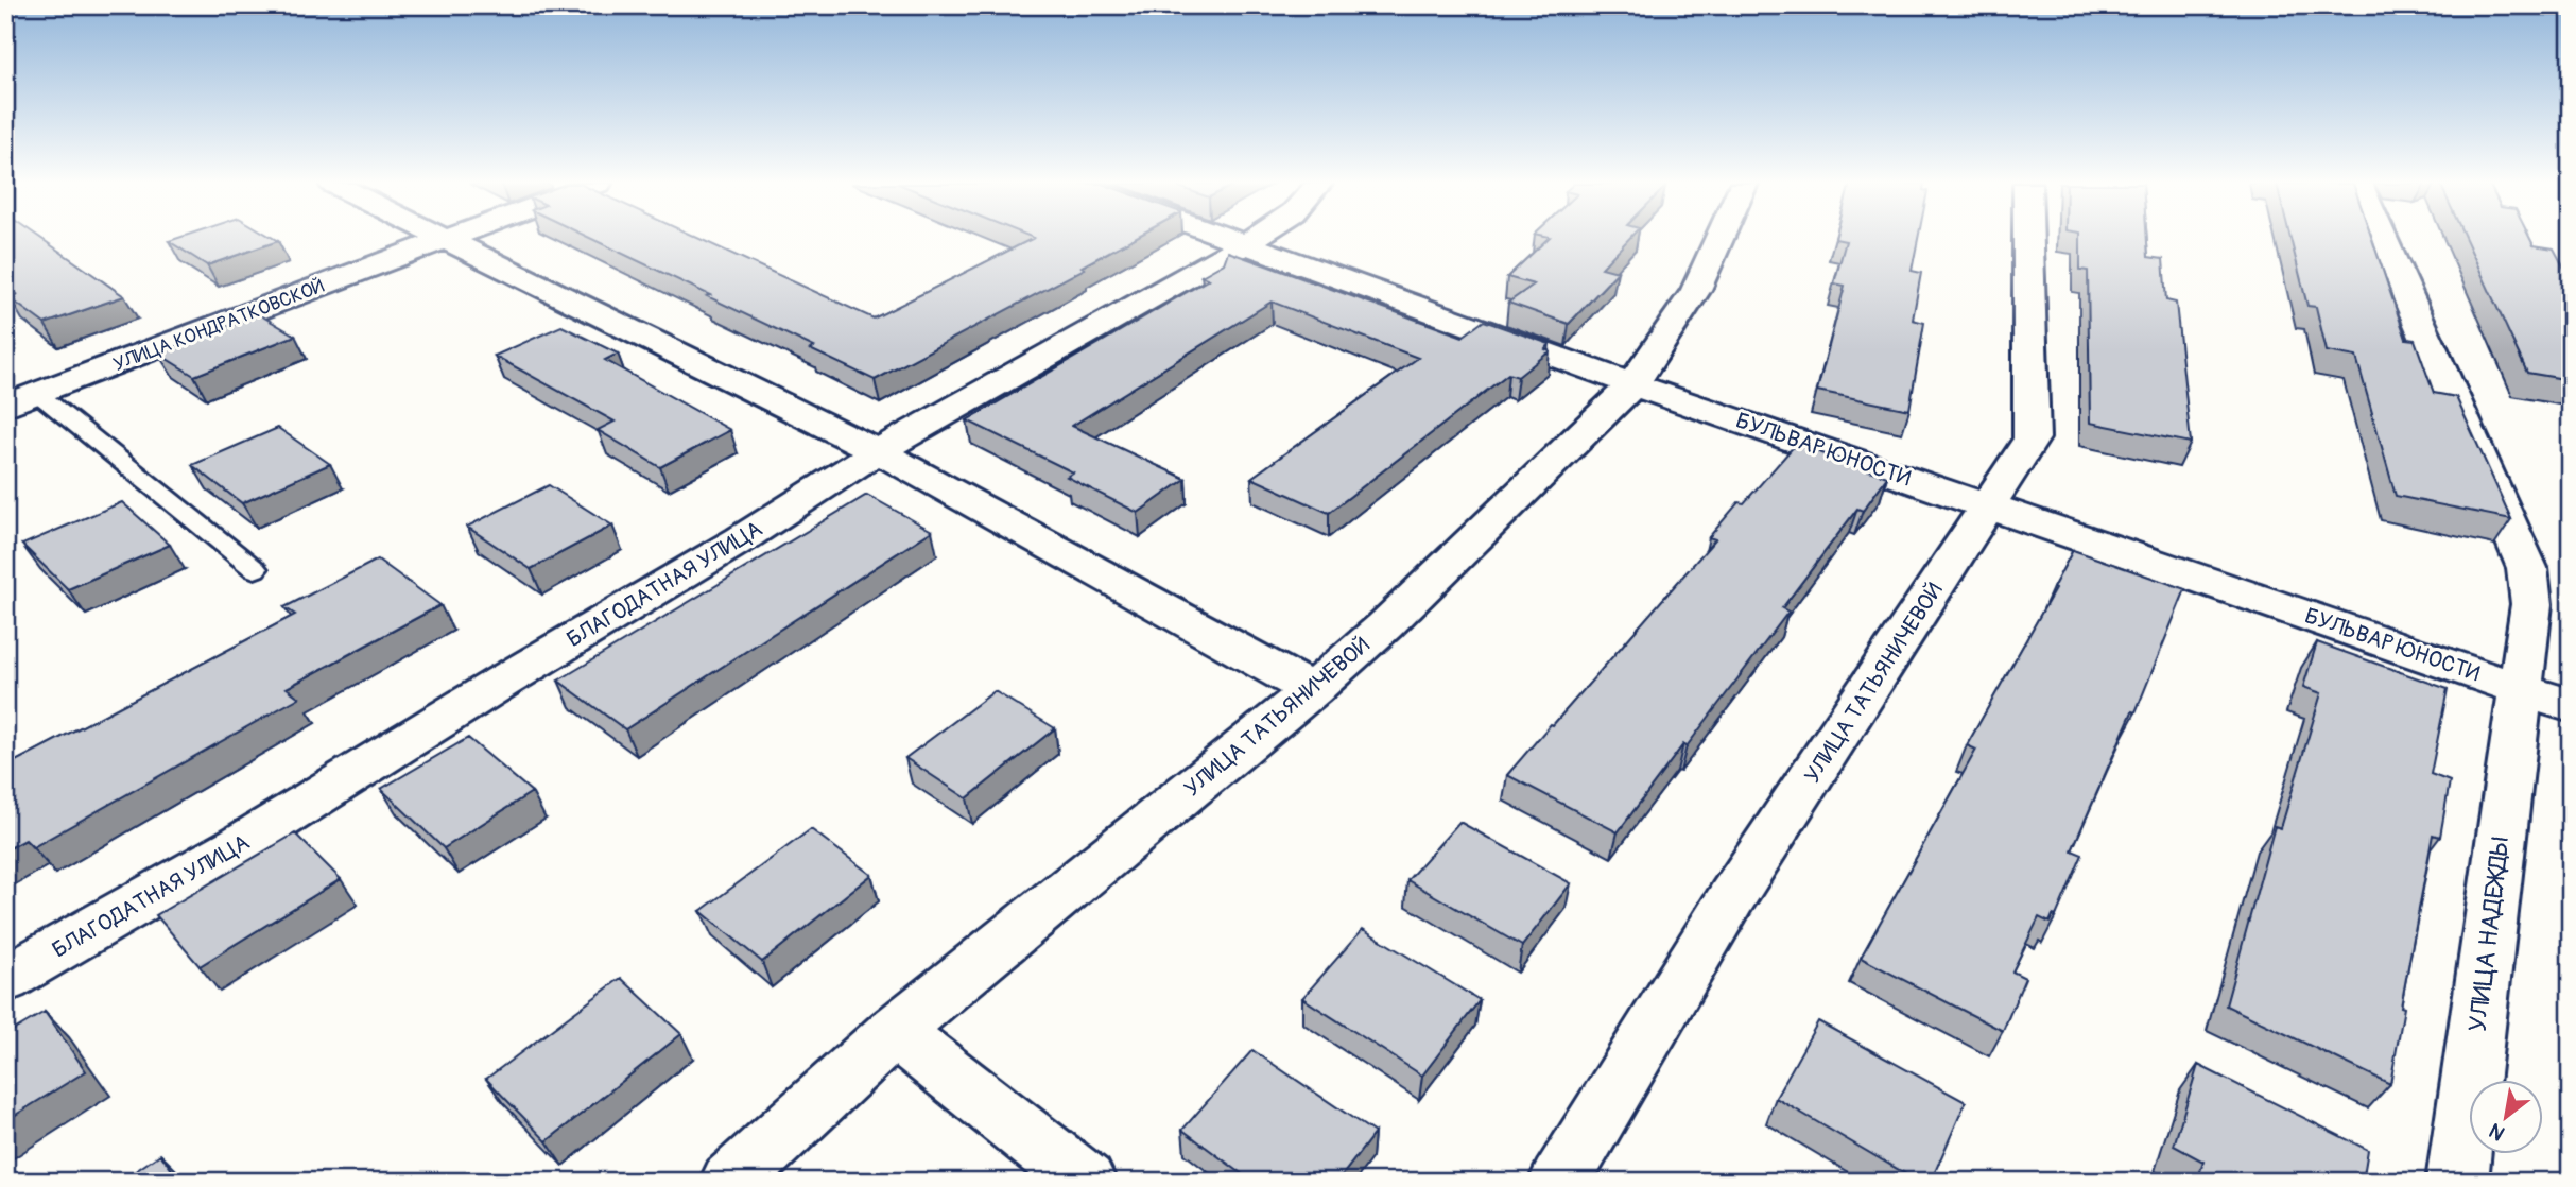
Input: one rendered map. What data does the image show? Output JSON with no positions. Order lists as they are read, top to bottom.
{
  "streets": {
    "street": [
      "УЛИЦА КОНДРАТКОВСКОЙ",
      "БУЛЬВАР ЮНОСТИ",
      "БЛАГОДАТНАЯ УЛИЦА",
      "УЛИЦА ТАТЬЯНИЧЕВОЙ",
      "УЛИЦА НАДЕЖДЫ"
    ]
  },
  "crossings": [
    ["БУЛЬВАР ЮНОСТИ", "БЛАГОДАТНАЯ УЛИЦА"],
    ["БУЛЬВАР ЮНОСТИ", "УЛИЦА ТАТЬЯНИЧЕВОЙ"],
    ["БУЛЬВАР ЮНОСТИ", "УЛИЦА НАДЕЖДЫ"]
  ],
  "north": "bottom left"
}
